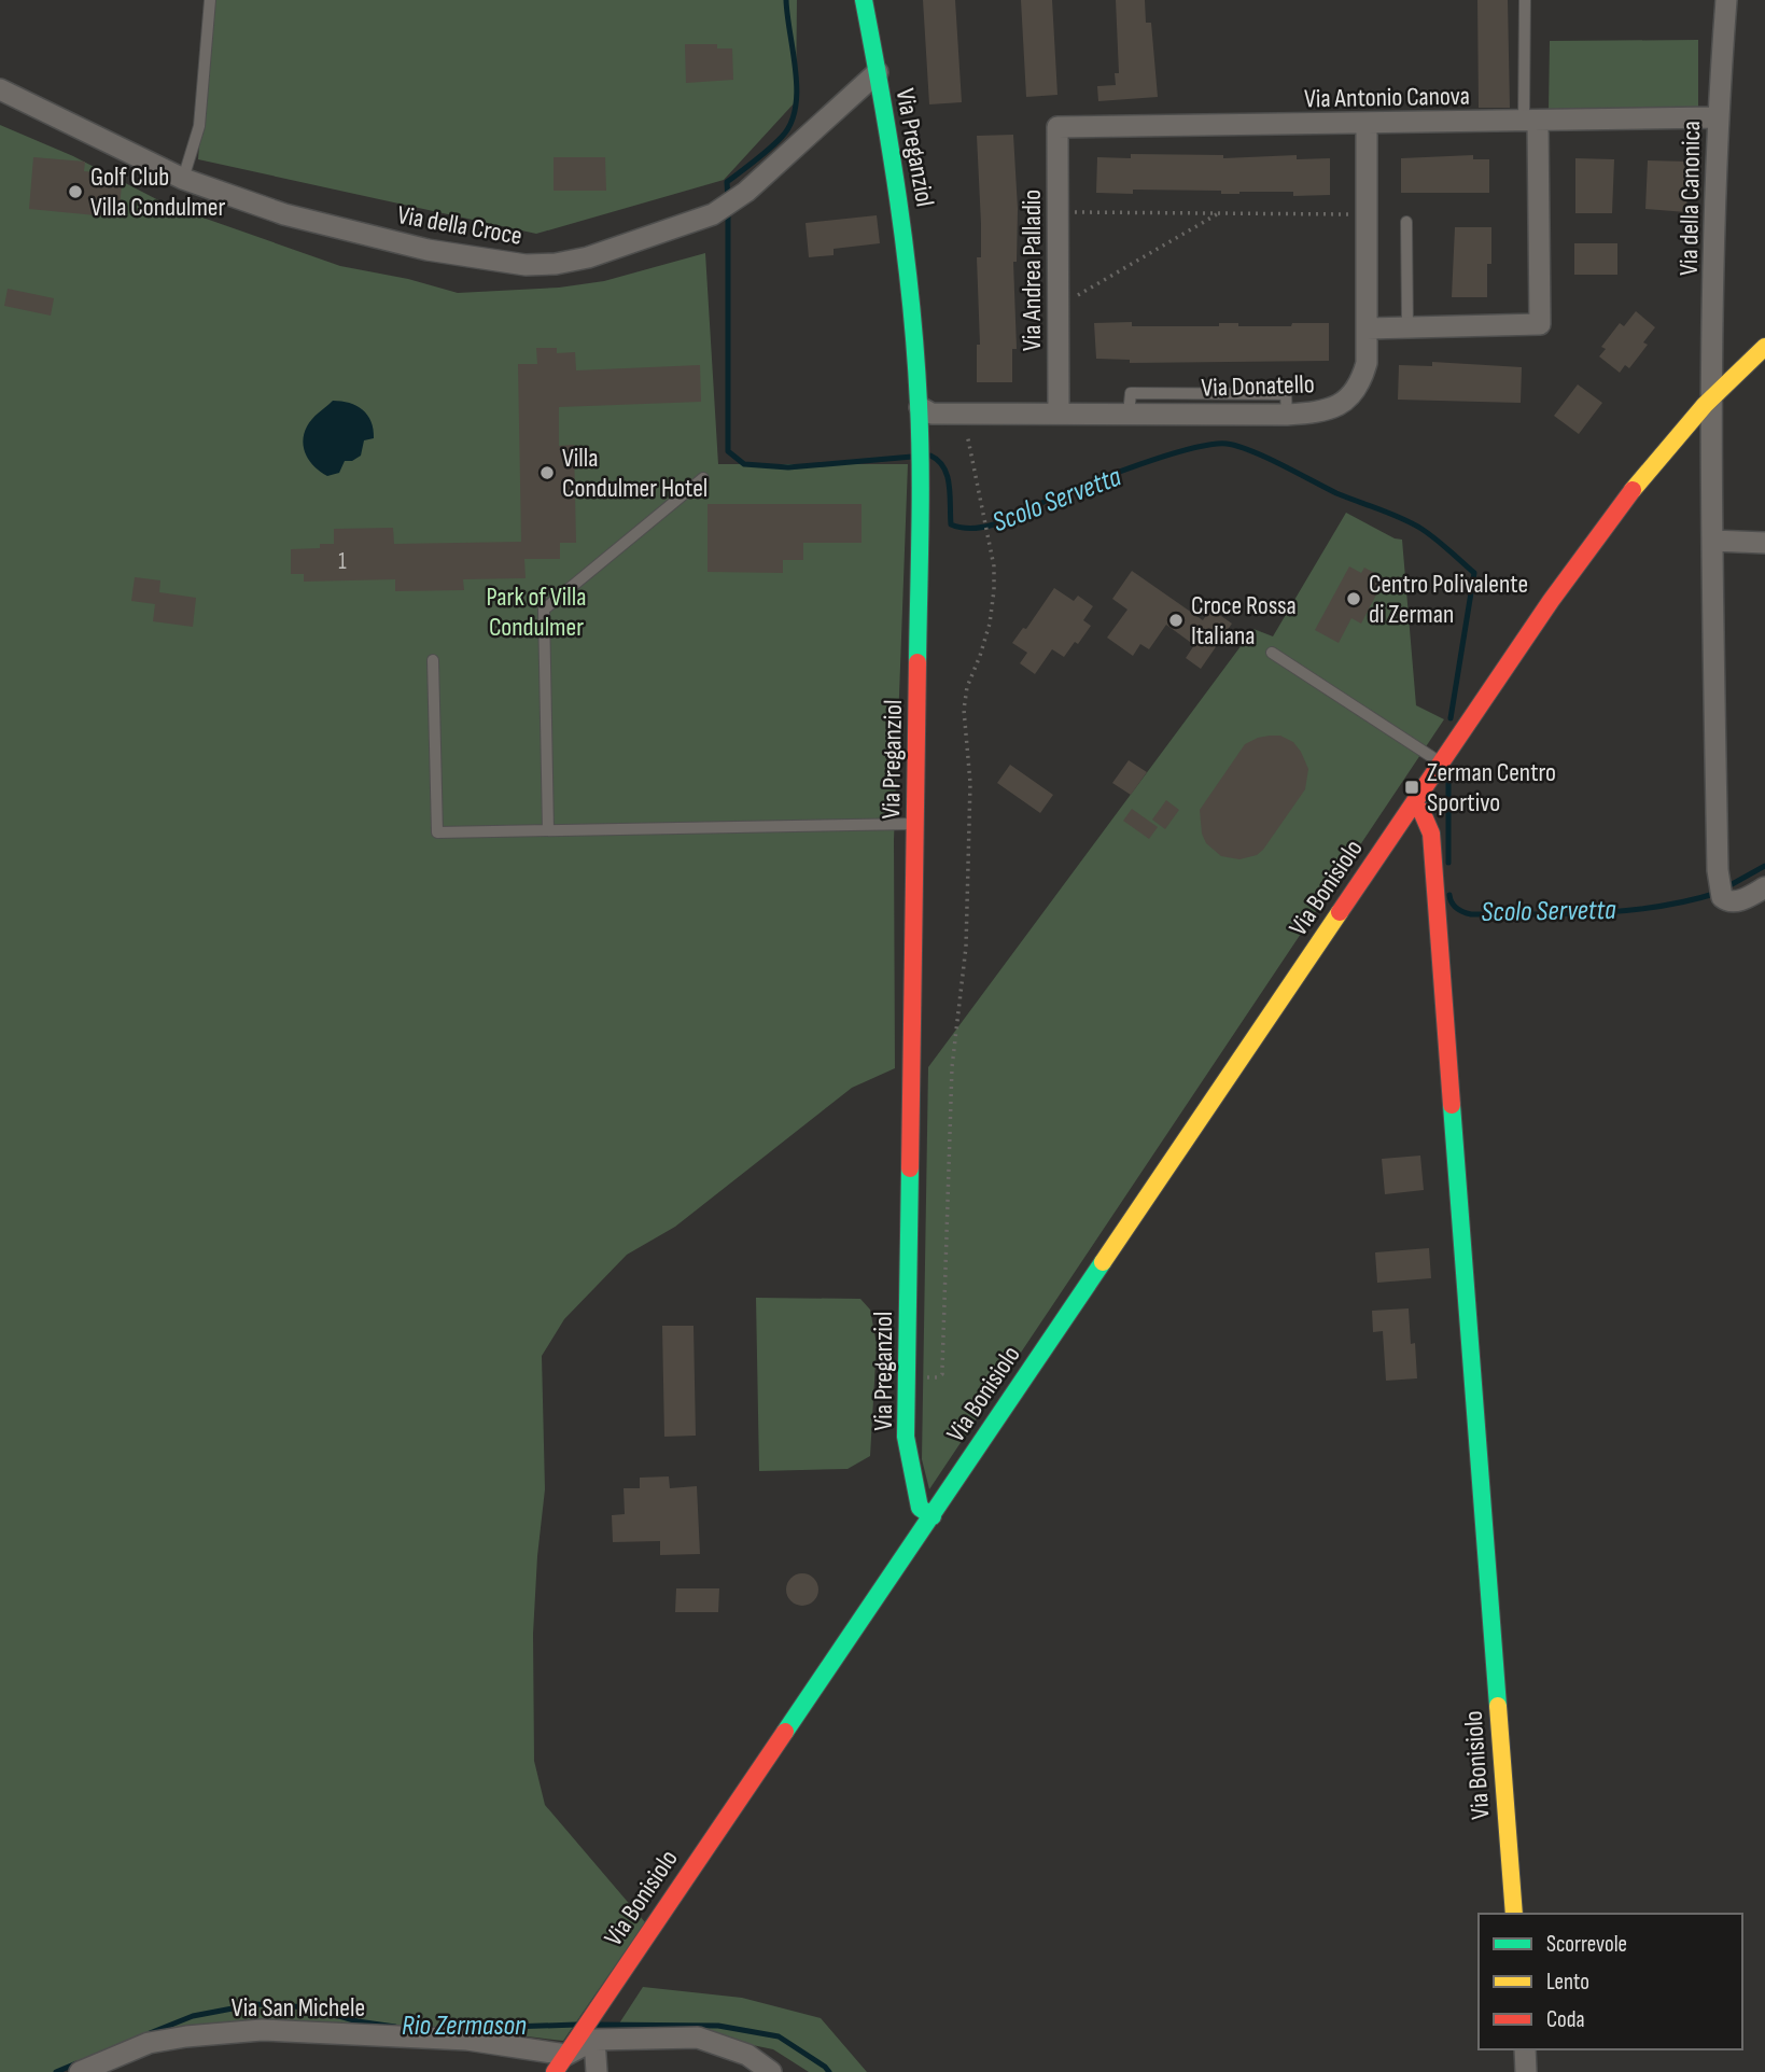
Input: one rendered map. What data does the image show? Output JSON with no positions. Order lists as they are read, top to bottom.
{
  "streets": {
    "street": [
      "Via Antonio Canova",
      "Via Preganziol",
      "Via della Canonica",
      "Via della Croce",
      "Via Andrea Palladio",
      "Via Donatello",
      "Via Bonisiolo",
      "Via San Michele"
    ]
  },
  "crossings": [
    ["Via Antonio Canova", "Via della Canonica"],
    ["Via Antonio Canova", "Via Andrea Palladio"],
    ["Via Antonio Canova", "Via Donatello"],
    ["Via Preganziol", "Via della Croce"],
    ["Via Preganziol", "Via Donatello"],
    ["Via Preganziol", "Via Bonisiolo"],
    ["Via della Canonica", "Via Bonisiolo"],
    ["Via Andrea Palladio", "Via Donatello"],
    ["Via Bonisiolo", "Via San Michele"]
  ],
  "water": ["Scolo Servetta", "Rio Zermason"],
  "parks": ["Park of Villa Condulmer"],
  "places": {
    "other": [
      "Golf Club Villa Condulmer",
      "Villa Condulmer Hotel",
      "Centro Polivalente di Zerman",
      "Croce Rossa Italiana"
    ],
    "transit": ["Zerman Centro Sportivo"]
  },
  "house_numbers": ["1"],
  "legend": ["Scorrevole", "Lento", "Coda"]
}
